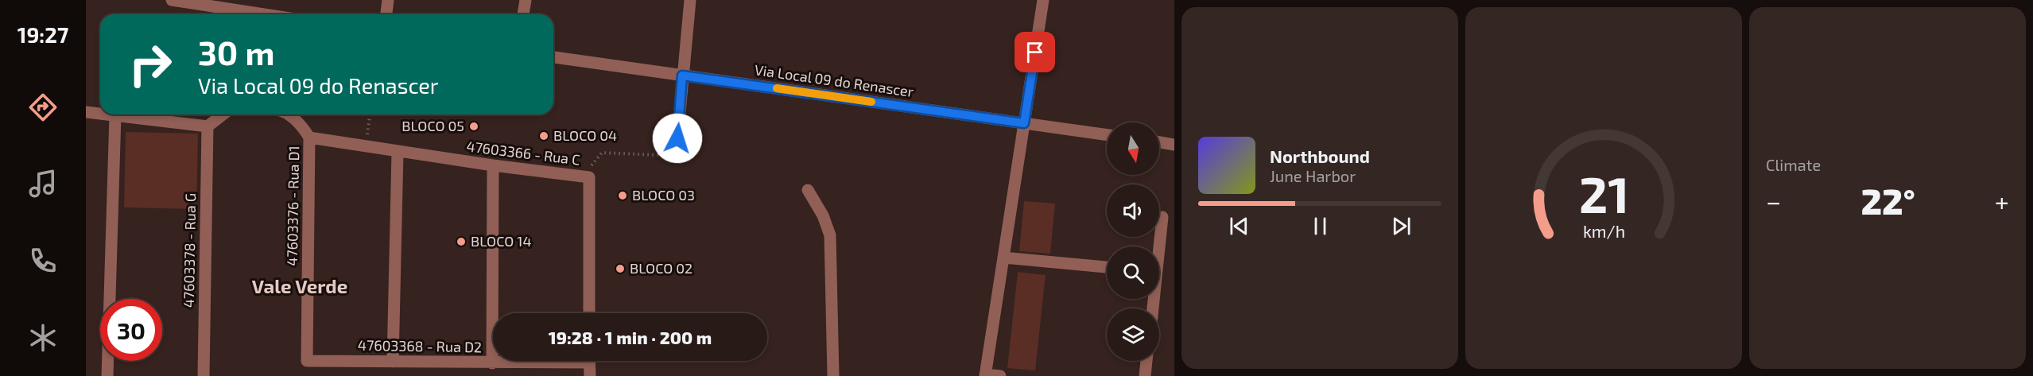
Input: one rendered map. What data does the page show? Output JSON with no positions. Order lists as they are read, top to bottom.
{
  "streets": {
    "street": [
      "Via Local 09 do Renascer",
      "47603366 - Rua C",
      "47603376 - Rua D1",
      "47603378 - Rua G",
      "47603368 - Rua D2"
    ]
  },
  "crossings": [
    ["47603366 - Rua C", "47603376 - Rua D1"],
    ["47603376 - Rua D1", "47603368 - Rua D2"]
  ],
  "districts": ["Vale Verde"],
  "places": [
    "BLOCO 05",
    "BLOCO 04",
    "BLOCO 03",
    "BLOCO 14",
    "BLOCO 02"
  ],
  "north": "bottom",
  "page": {
    "tabs": "19:27",
    "tile": "Climate",
    "turn": ["30 m", "Via Local 09 do Renascer"],
    "song": ["Northbound", "June Harbor"],
    "heat": ["−", "22°", "+"],
    "limit": "30",
    "trip": "19:28 · 1 min · 200 m",
    "gauge": ["21", "km/h"]
  }
}
